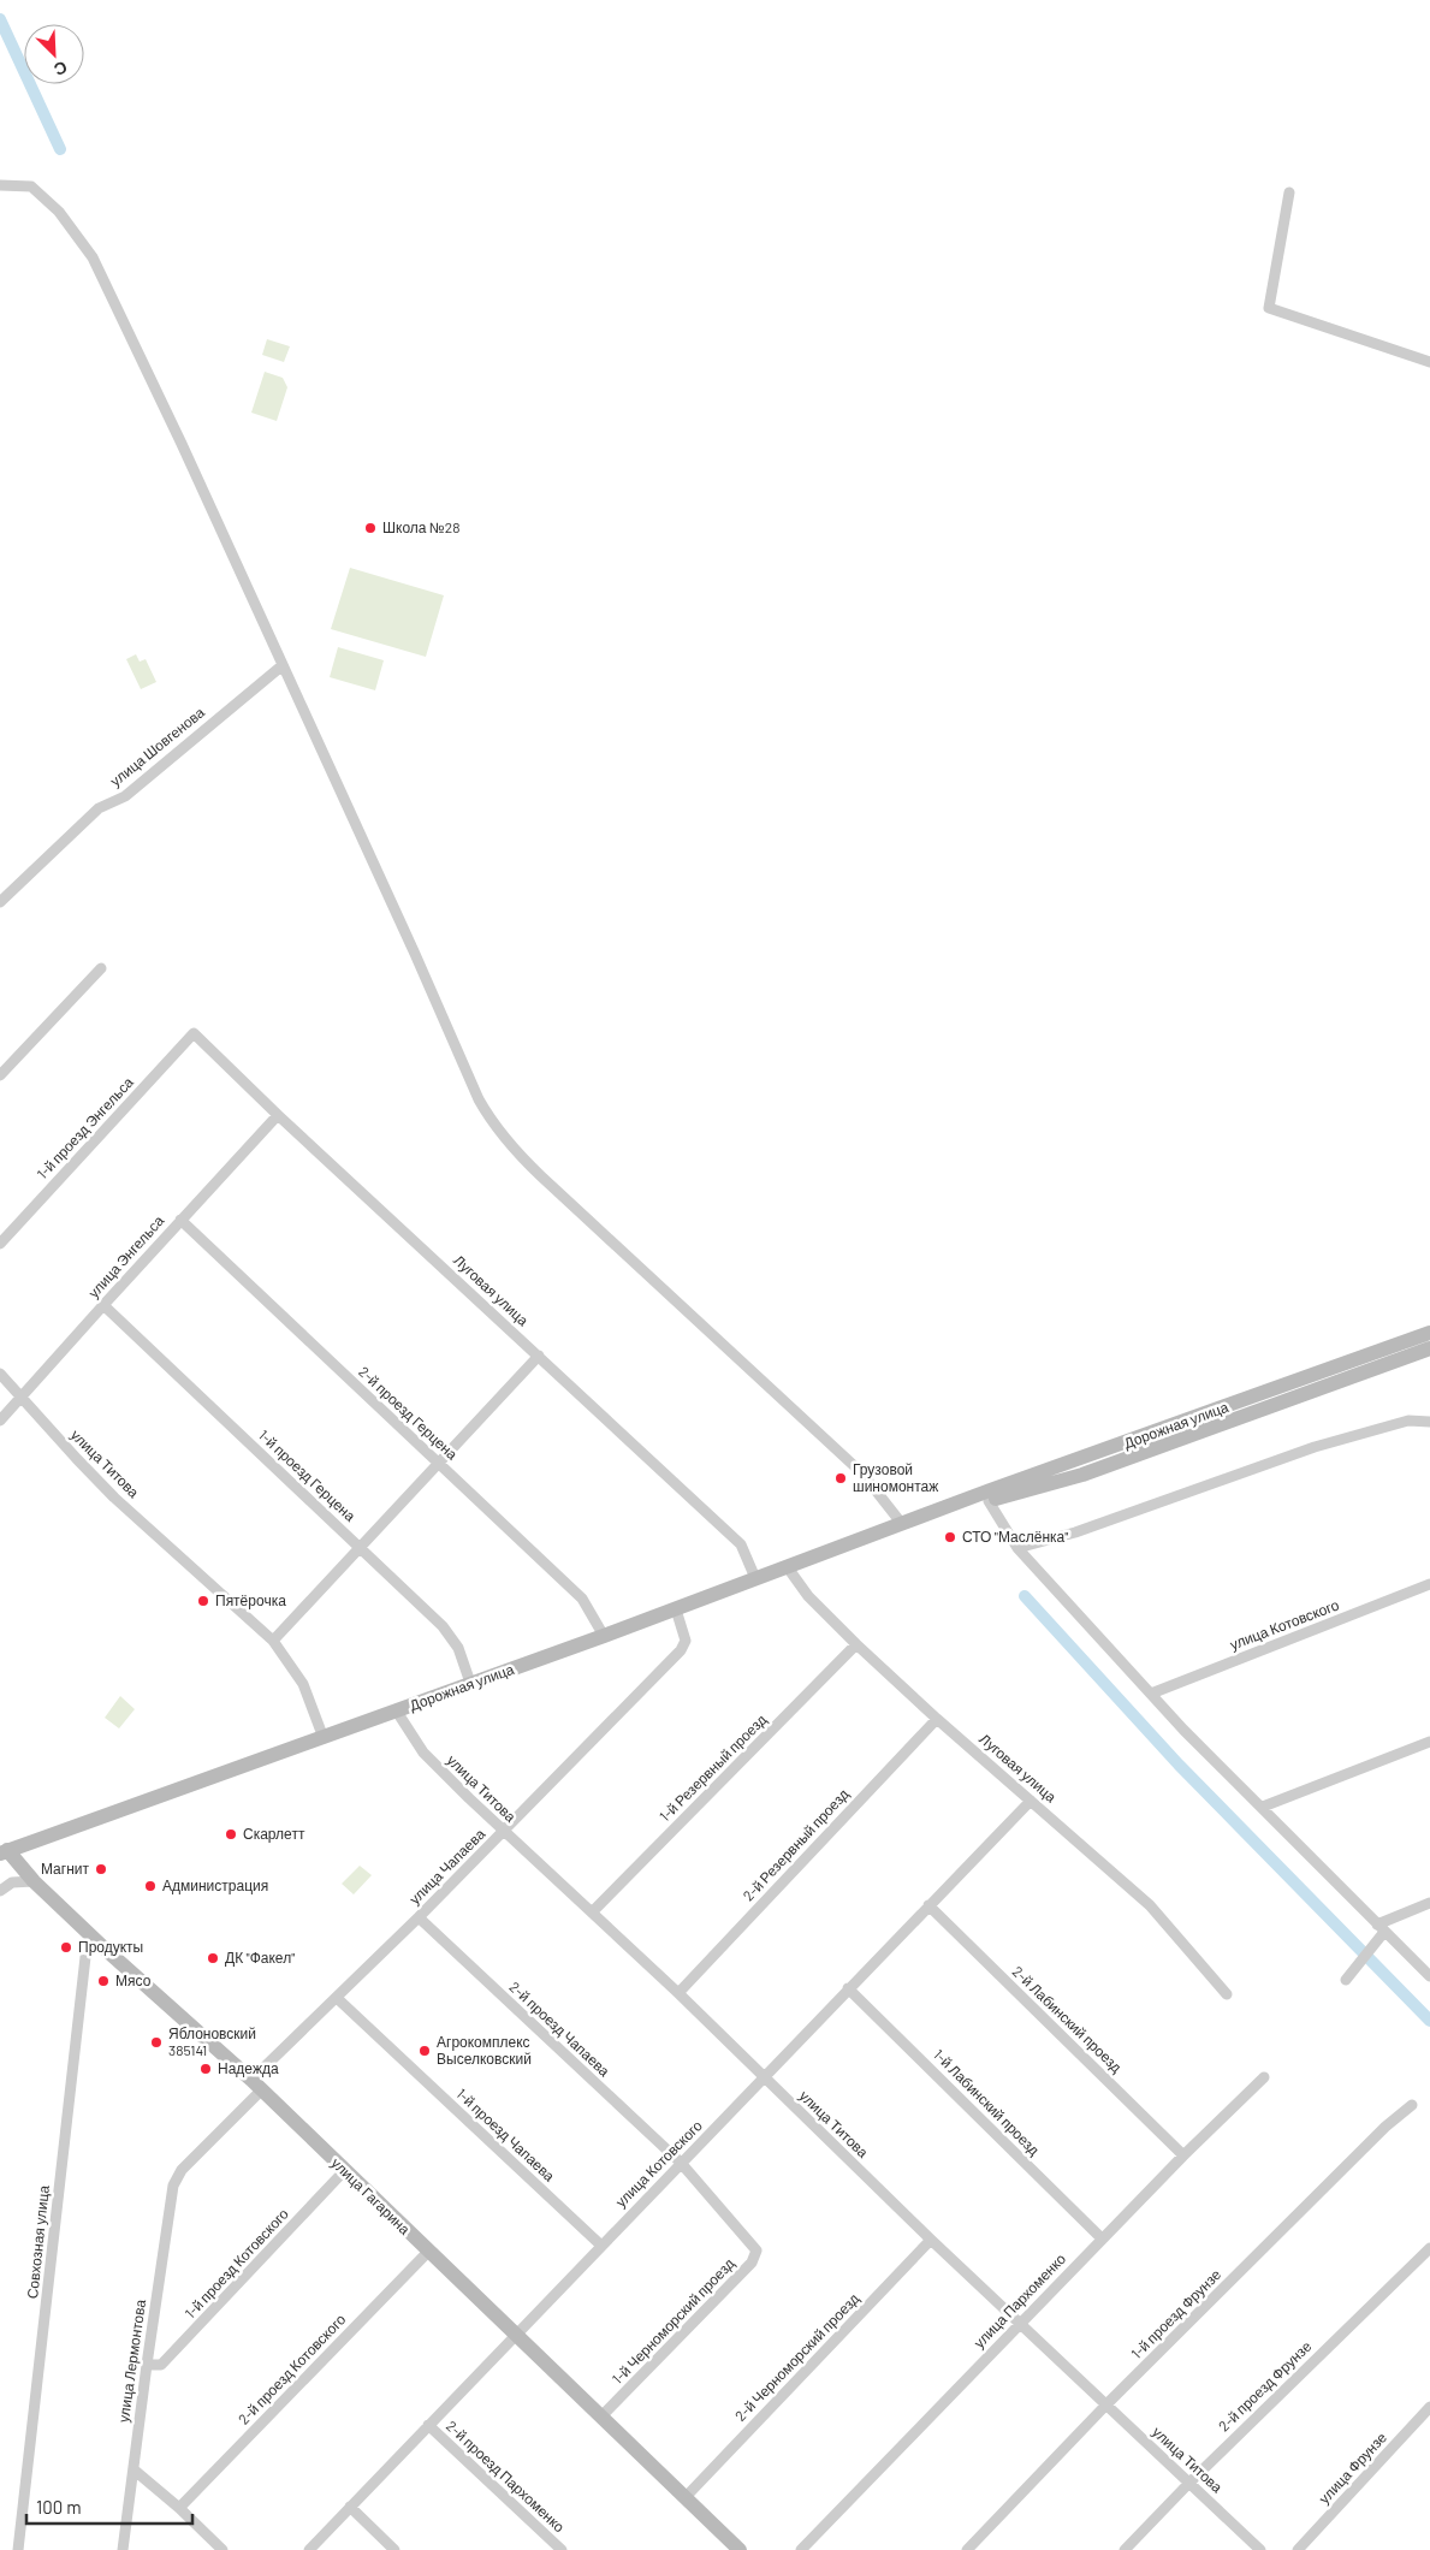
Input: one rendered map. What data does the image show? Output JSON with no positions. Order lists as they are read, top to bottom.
{
  "streets": {
    "main road": ["Дорожная улица", "улица Гагарина"],
    "street": [
      "улица Шовгенова",
      "1-й проезд Энгельса",
      "улица Энгельса",
      "Луговая улица",
      "2-й проезд Герцена",
      "улица Титова",
      "1-й проезд Герцена",
      "улица Котовского",
      "1-й Резервный проезд",
      "2-й Резервный проезд",
      "улица Чапаева",
      "2-й Лабинский проезд",
      "2-й проезд Чапаева",
      "1-й Лабинский проезд",
      "1-й проезд Чапаева",
      "Совхозная улица",
      "1-й проезд Котовского",
      "улица Пархоменко",
      "1-й проезд Фрунзе",
      "1-й Черноморский проезд",
      "2-й Черноморский проезд",
      "улица Лермонтова",
      "2-й проезд Котовского",
      "2-й проезд Фрунзе",
      "улица Фрунзе",
      "2-й проезд Пархоменко"
    ]
  },
  "crossings": [
    ["1-й проезд Энгельса", "Луговая улица"],
    ["улица Энгельса", "Луговая улица"],
    ["улица Энгельса", "2-й проезд Герцена"],
    ["улица Энгельса", "улица Титова"],
    ["улица Энгельса", "1-й проезд Герцена"],
    ["Луговая улица", "Дорожная улица"],
    ["Луговая улица", "улица Котовского"],
    ["Луговая улица", "1-й Резервный проезд"],
    ["Луговая улица", "2-й Резервный проезд"],
    ["2-й проезд Герцена", "Дорожная улица"],
    ["Дорожная улица", "улица Титова"],
    ["Дорожная улица", "1-й проезд Герцена"],
    ["Дорожная улица", "улица Чапаева"],
    ["Дорожная улица", "улица Гагарина"],
    ["улица Титова", "улица Котовского"],
    ["улица Титова", "1-й Резервный проезд"],
    ["улица Титова", "2-й Резервный проезд"],
    ["улица Титова", "улица Чапаева"],
    ["улица Титова", "улица Пархоменко"],
    ["улица Титова", "1-й проезд Фрунзе"],
    ["улица Титова", "2-й Черноморский проезд"],
    ["улица Титова", "2-й проезд Фрунзе"],
    ["улица Котовского", "2-й Лабинский проезд"],
    ["улица Котовского", "2-й проезд Чапаева"],
    ["улица Котовского", "1-й Лабинский проезд"],
    ["улица Котовского", "1-й проезд Чапаева"],
    ["улица Котовского", "улица Гагарина"],
    ["улица Котовского", "1-й Черноморский проезд"],
    ["улица Котовского", "2-й проезд Пархоменко"],
    ["улица Чапаева", "2-й проезд Чапаева"],
    ["улица Чапаева", "1-й проезд Чапаева"],
    ["улица Чапаева", "улица Гагарина"],
    ["улица Чапаева", "улица Лермонтова"],
    ["2-й Лабинский проезд", "улица Пархоменко"],
    ["2-й проезд Чапаева", "1-й Черноморский проезд"],
    ["1-й Лабинский проезд", "улица Пархоменко"],
    ["улица Гагарина", "Совхозная улица"],
    ["улица Гагарина", "1-й проезд Котовского"],
    ["улица Гагарина", "1-й Черноморский проезд"],
    ["улица Гагарина", "2-й Черноморский проезд"],
    ["улица Гагарина", "2-й проезд Котовского"],
    ["1-й проезд Котовского", "улица Лермонтова"]
  ],
  "places": [
    "Школа №28",
    "Грузовой шиномонтаж",
    "СТО \"Маслёнка\"",
    "Пятёрочка",
    "Скарлетт",
    "Магнит",
    "Администрация",
    "Продукты",
    "ДК \"Факел\"",
    "Мясо",
    "Яблоновский 385141",
    "Агрокомплекс Выселковский",
    "Надежда"
  ],
  "scale_bar": "100 m",
  "north": "bottom right"
}
